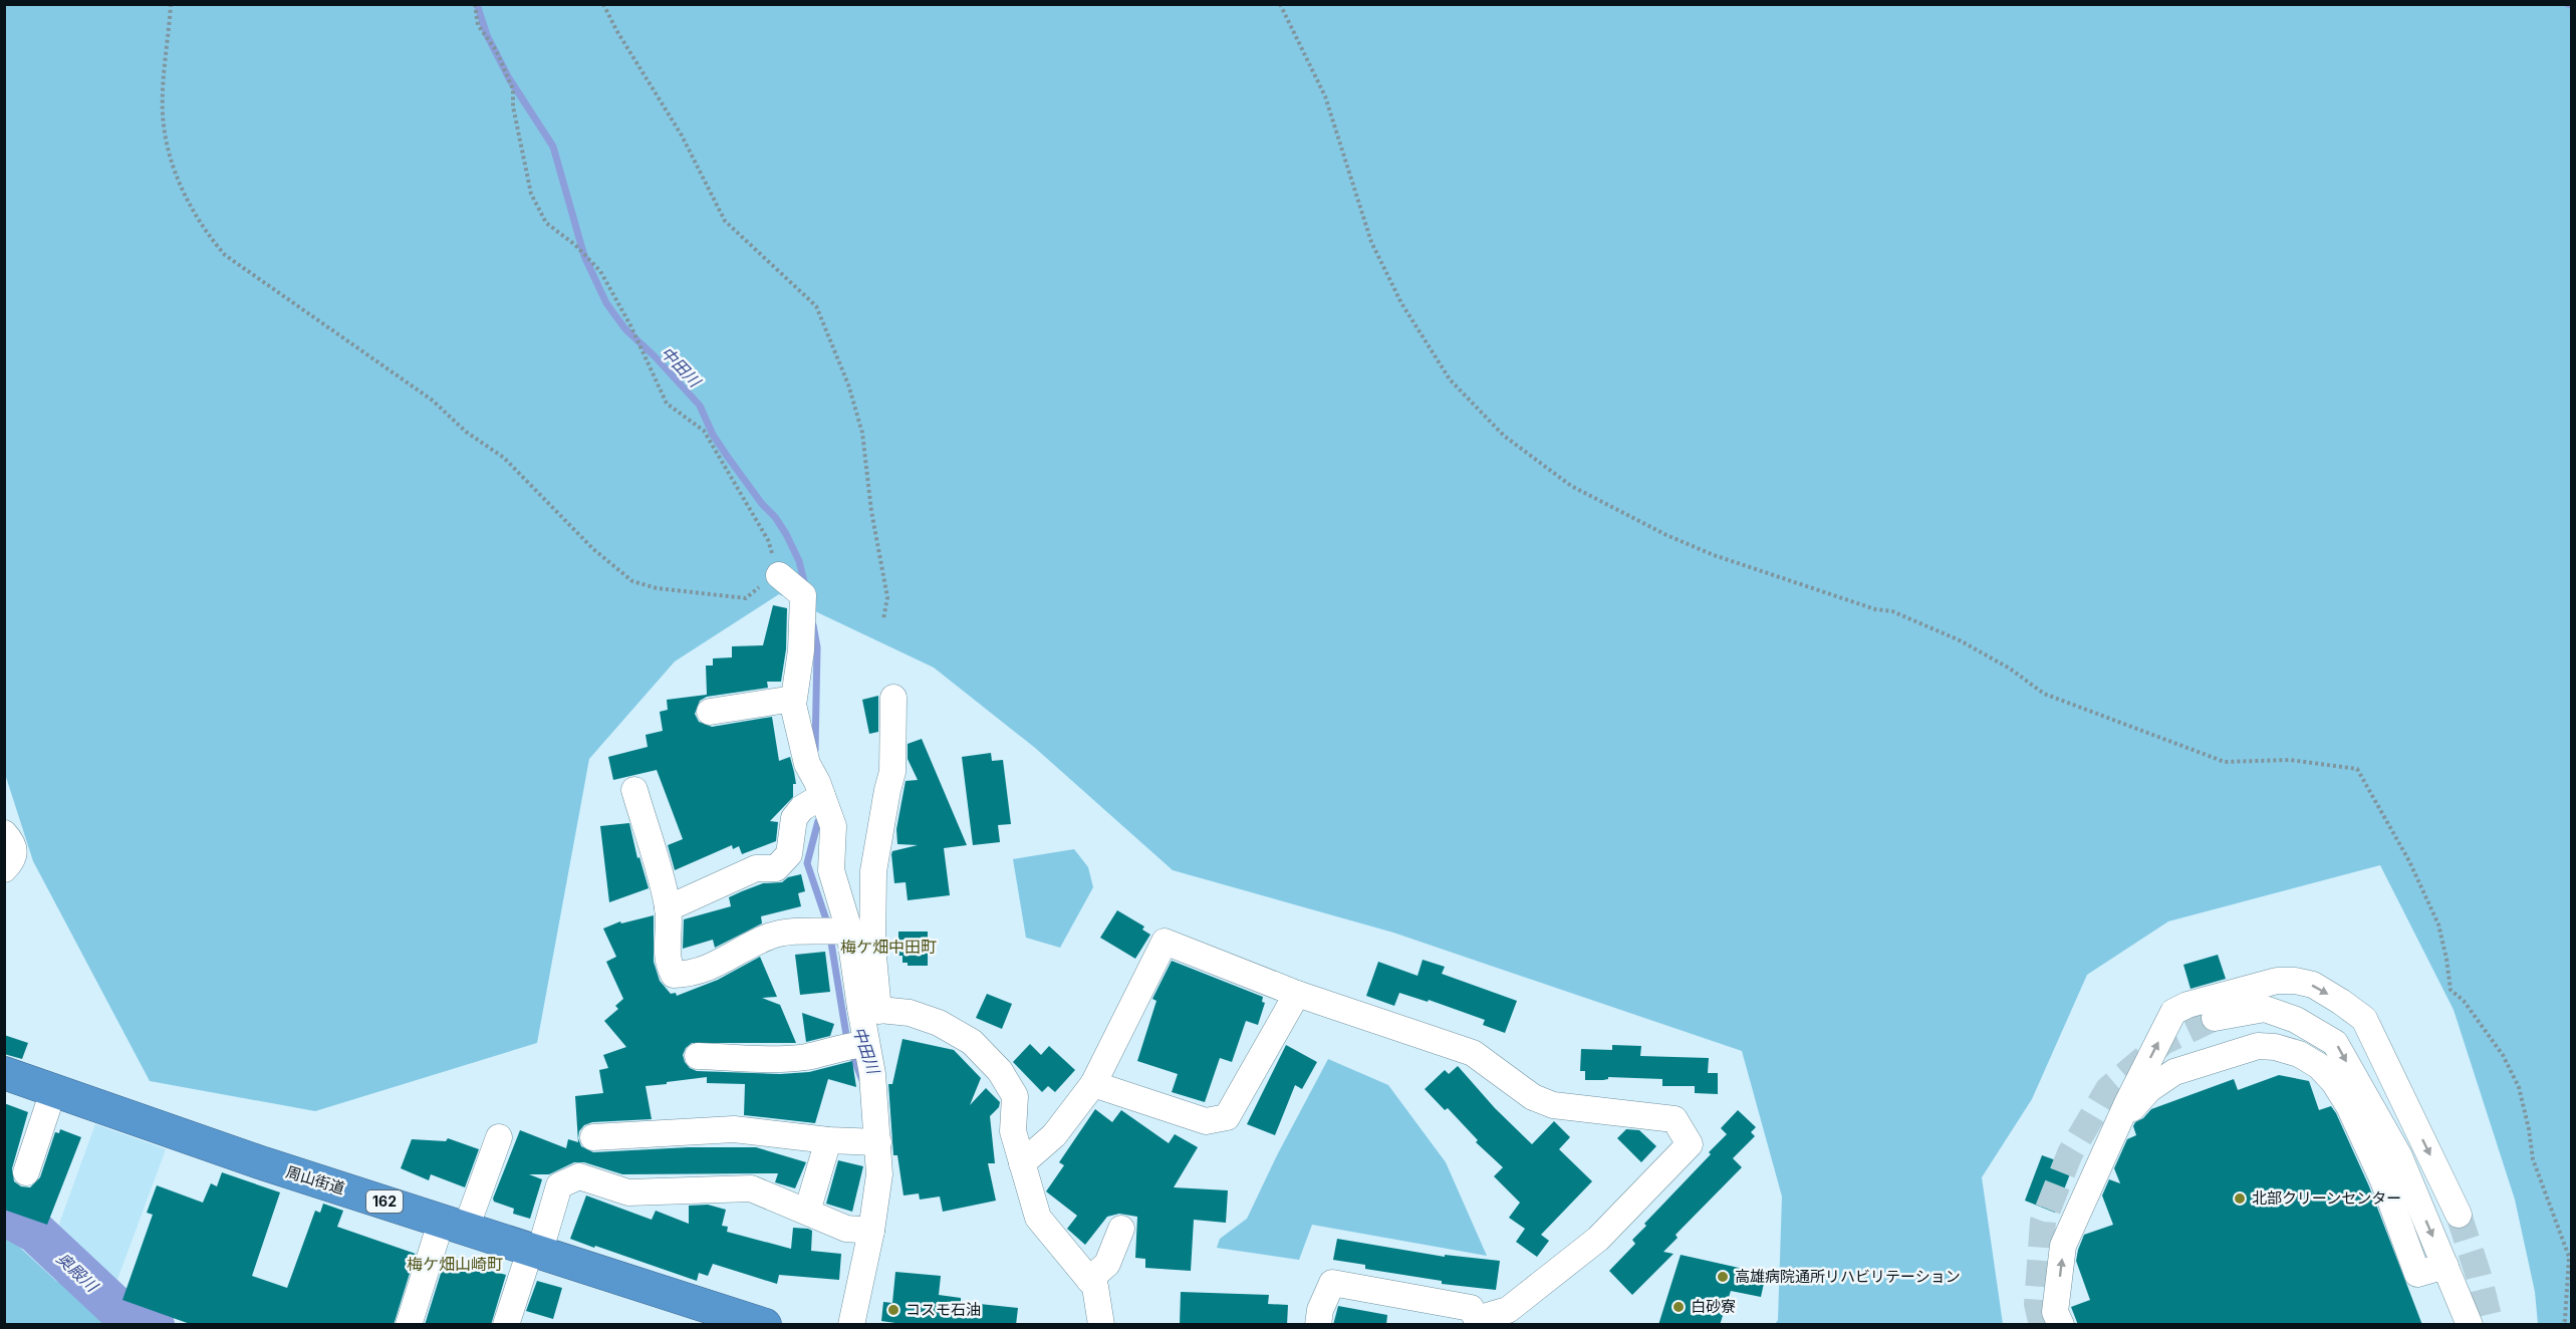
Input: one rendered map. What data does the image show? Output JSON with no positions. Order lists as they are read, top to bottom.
{
  "streets": {
    "highway": ["周山街道", "162"]
  },
  "districts": ["梅ケ畑中田町", "梅ケ畑山崎町"],
  "water": ["中田川", "奥殿川"],
  "places": [
    "北部クリーンセンター",
    "高雄病院通所リハビリテーション",
    "白砂寮",
    "コスモ石油"
  ]
}
